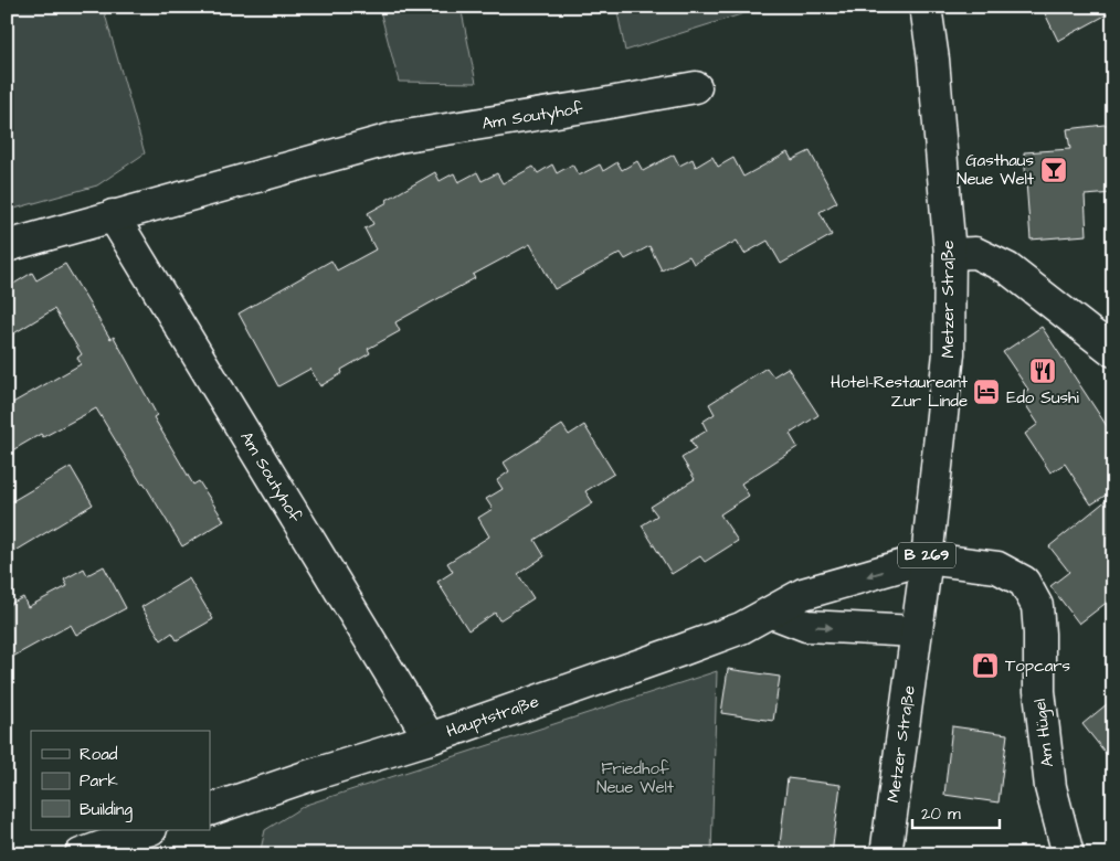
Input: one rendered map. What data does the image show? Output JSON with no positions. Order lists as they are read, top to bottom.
{
  "streets": {
    "street": [
      "Am Soutyhof",
      "Metzer Straße",
      "B 269",
      "Hauptstraße",
      "Am Hügel"
    ]
  },
  "crossings": [
    ["Am Soutyhof", "Hauptstraße"],
    ["Metzer Straße", "Hauptstraße"],
    ["Metzer Straße", "Am Hügel"],
    ["Hauptstraße", "Am Hügel"]
  ],
  "parks": ["Friedhof Neue Welt"],
  "places": {
    "bar": ["Gasthaus Neue Welt"],
    "restaurant": ["Edo Sushi"],
    "hotel": ["Hotel-Restaureant Zur Linde"],
    "shop": ["Topcars"]
  },
  "legend": ["Road", "Park", "Building"],
  "scale_bar": "20 m"
}
